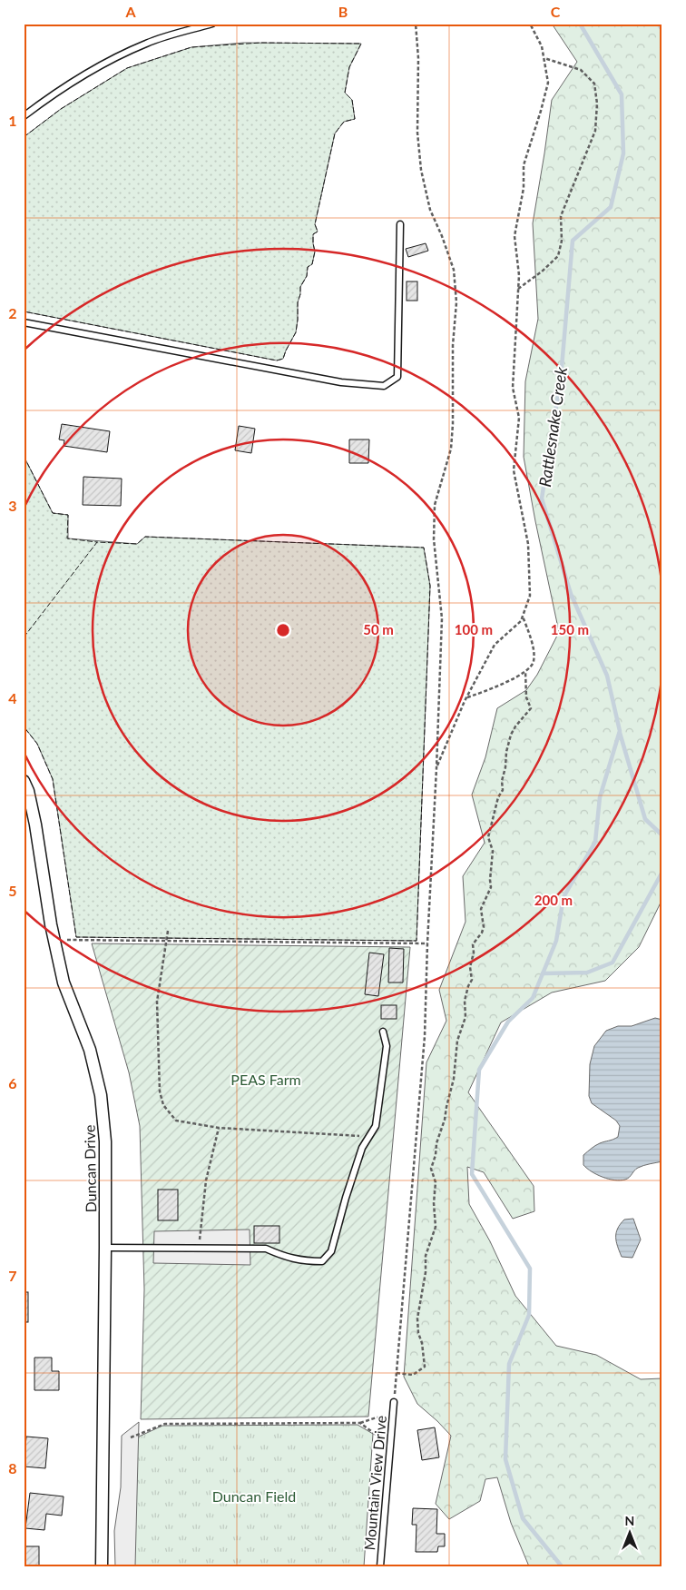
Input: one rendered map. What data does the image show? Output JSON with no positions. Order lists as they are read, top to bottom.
{
  "streets": {
    "street": ["Duncan Drive"],
    "lane": ["Mountain View Drive"]
  },
  "water": ["Rattlesnake Creek"],
  "parks": ["PEAS Farm", "Duncan Field"],
  "north": "top",
  "grid": {
    "columns": ["A", "B", "C"],
    "rows": [
      "1",
      "2",
      "3",
      "4",
      "5",
      "6",
      "7",
      "8"
    ]
  },
  "rings": [
    "50 m",
    "100 m",
    "150 m",
    "200 m"
  ]
}
